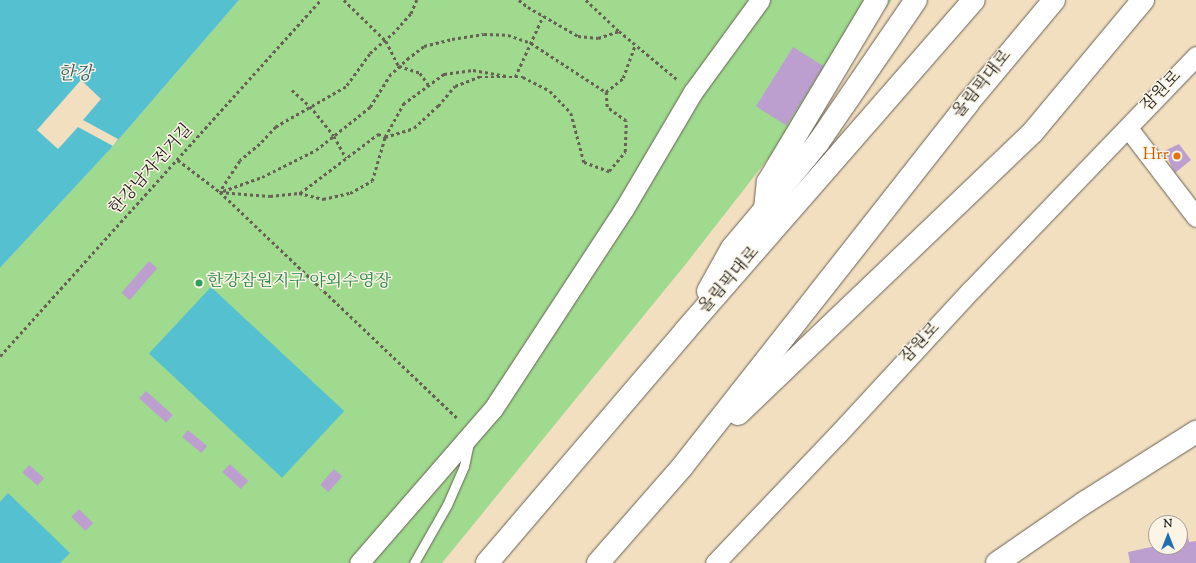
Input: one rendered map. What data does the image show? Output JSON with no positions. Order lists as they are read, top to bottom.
{
  "streets": {
    "main road": ["올림픽대로"],
    "street": ["잠원로"],
    "path": ["한강남자전거길"]
  },
  "water": ["한강"],
  "places": ["Hrr", "한강잠원지구 야외수영장"],
  "north": "top"
}
